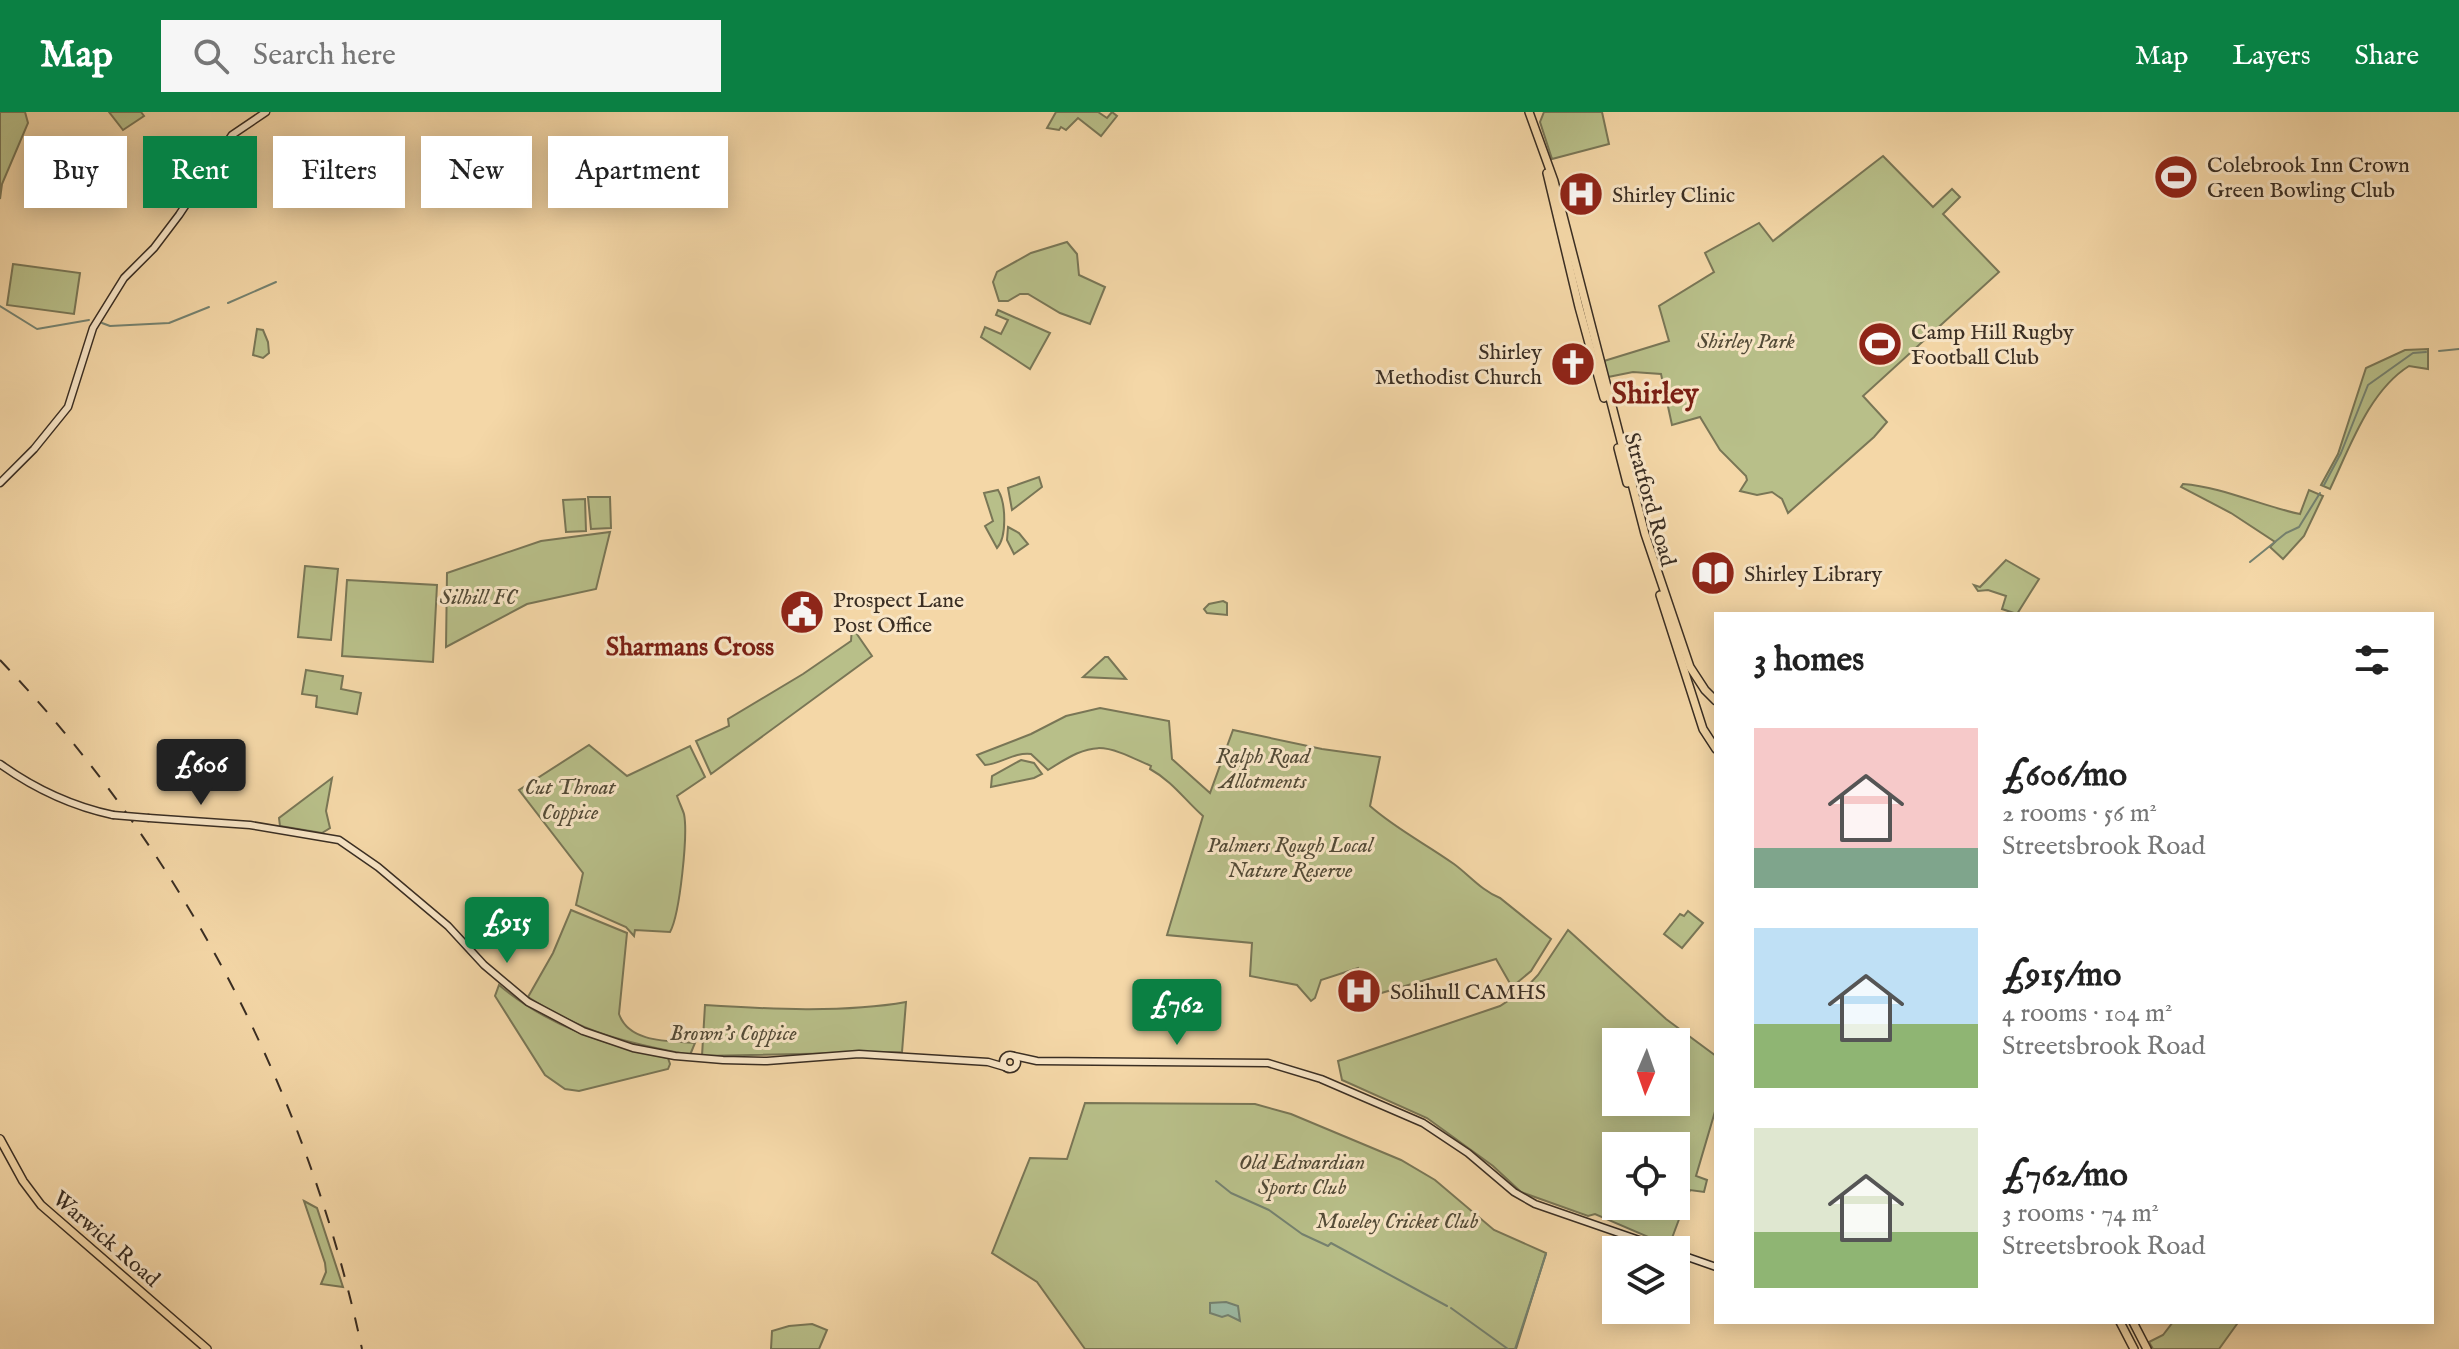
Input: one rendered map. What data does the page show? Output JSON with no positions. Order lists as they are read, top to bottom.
{
  "streets": {
    "highway": ["Stratford Road", "Warwick Road"]
  },
  "districts": ["Shirley", "Sharmans Cross"],
  "parks": [
    "Shirley Park",
    "Silhill FC",
    "Ralph Road Allotments",
    "Cut Throat Coppice",
    "Palmers Rough Local Nature Reserve",
    "Brown's Coppice",
    "Old Edwardian Sports Club",
    "Moseley Cricket Club"
  ],
  "places": {
    "sports": ["Colebrook Inn Crown Green Bowling Club", "Camp Hill Rugby Football Club"],
    "hospital": ["Shirley Clinic", "Solihull CAMHS"],
    "church": ["Shirley Methodist Church"],
    "library": ["Shirley Library"],
    "public building": ["Prospect Lane Post Office"]
  },
  "north": "bottom",
  "page": {
    "header": "Map",
    "search": "Search here",
    "nav": ["Map", "Layers", "Share"],
    "chip": [
      "Buy",
      "Rent",
      "Filters",
      "New",
      "Apartment"
    ],
    "heading": "3 homes",
    "list": [
      {
        "name": "£606/mo",
        "note": "2 rooms · 56 m² · Streetsbrook Road"
      },
      {
        "name": "£915/mo",
        "note": "4 rooms · 104 m² · Streetsbrook Road"
      },
      {
        "name": "£762/mo",
        "note": "3 rooms · 74 m² · Streetsbrook Road"
      }
    ],
    "price": ["£606", "£915", "£762"]
  }
}
